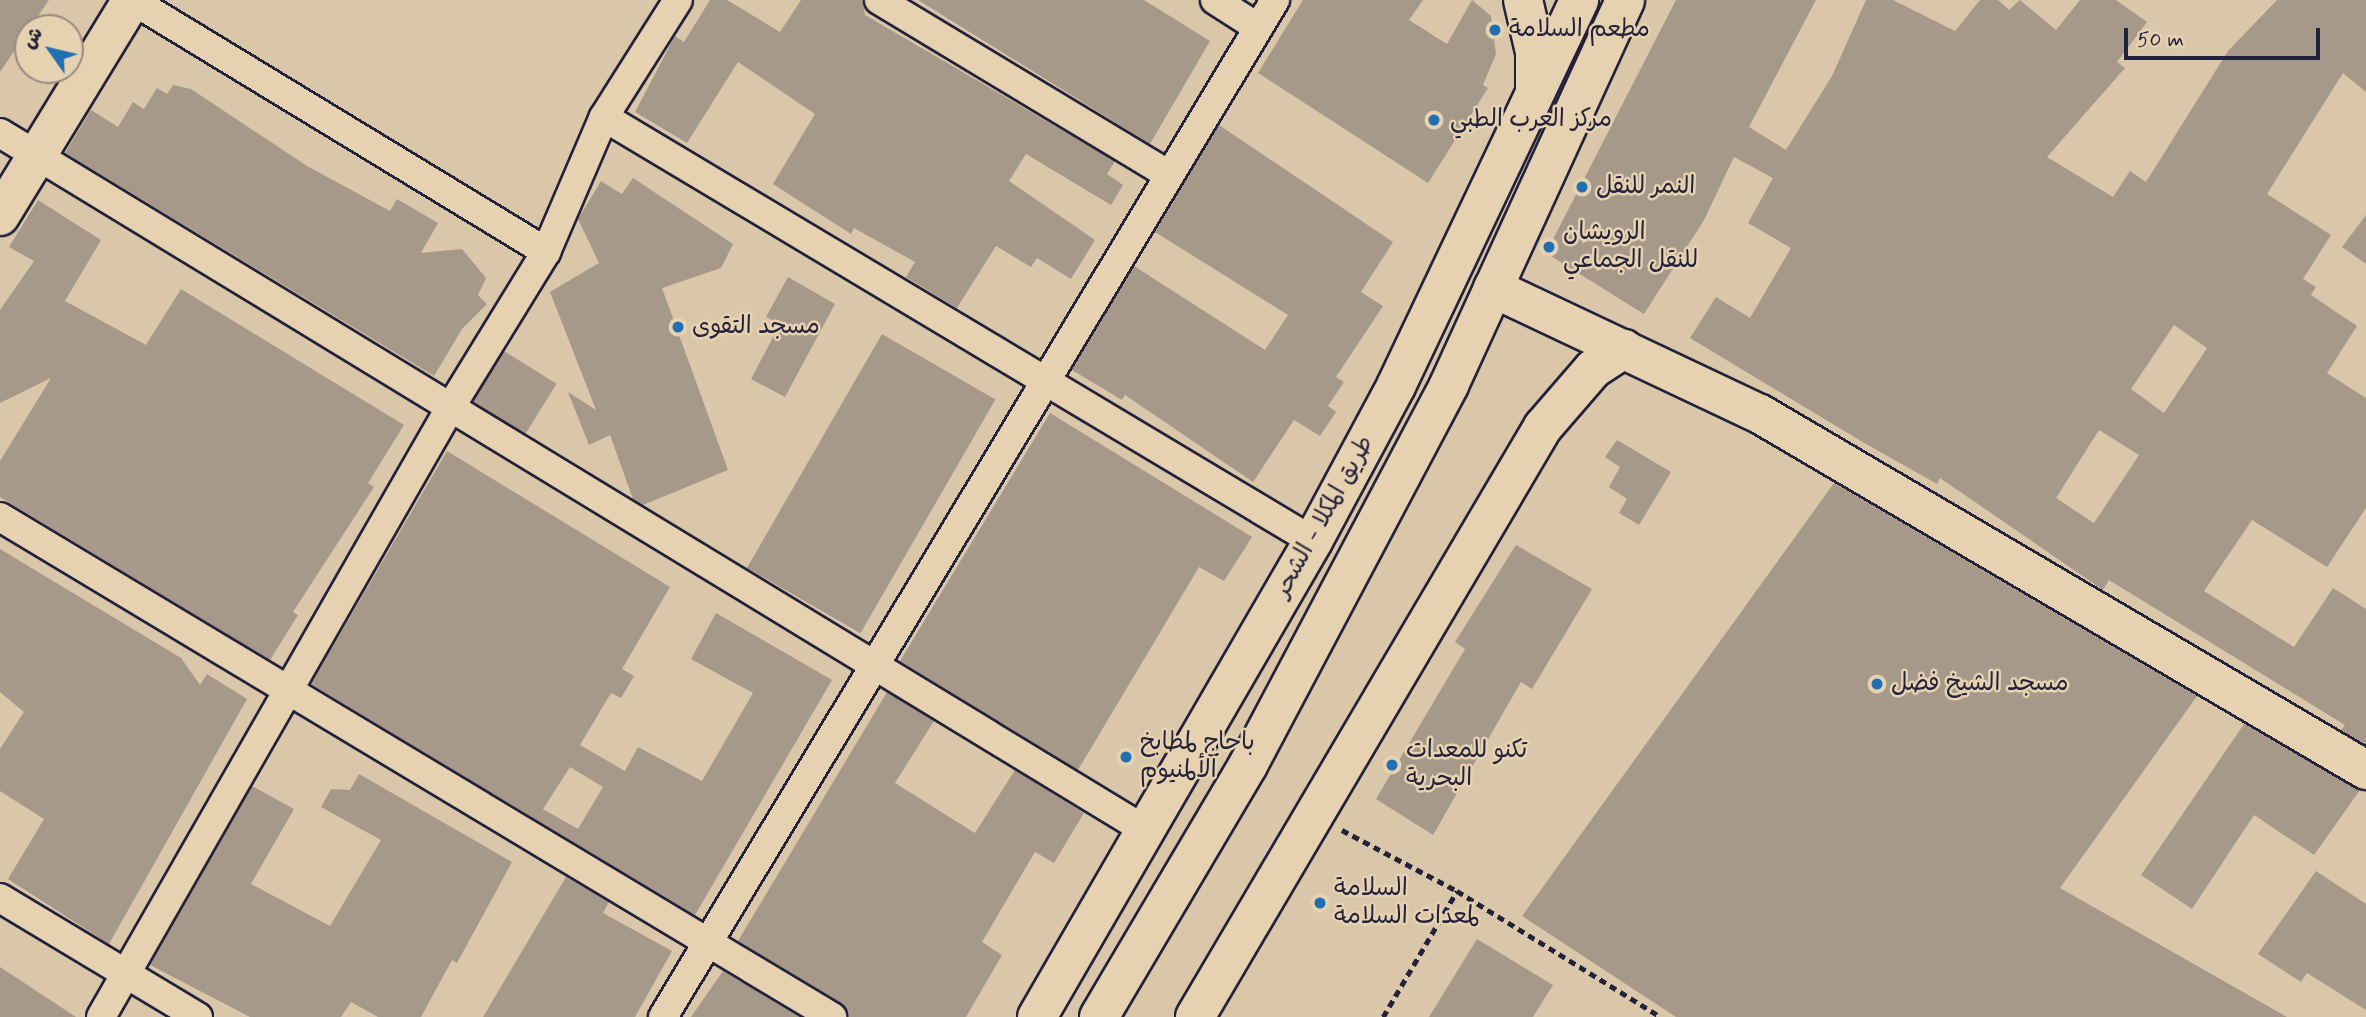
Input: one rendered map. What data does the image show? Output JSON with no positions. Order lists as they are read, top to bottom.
{
  "streets": {
    "main road": ["طريق المكلا - الشحر"]
  },
  "places": [
    "مطعم السلامة",
    "مركز العرب الطبي",
    "النمر للنقل",
    "الرويشان للنقل الجماعي",
    "مسجد التقوى",
    "مسجد الشيخ فضل",
    "باحاج لمطابخ الألمنيوم",
    "تكنو للمعدات البحرية",
    "السلامة لمعدات السلامة"
  ],
  "scale_bar": "50 m",
  "north": "top left"
}
